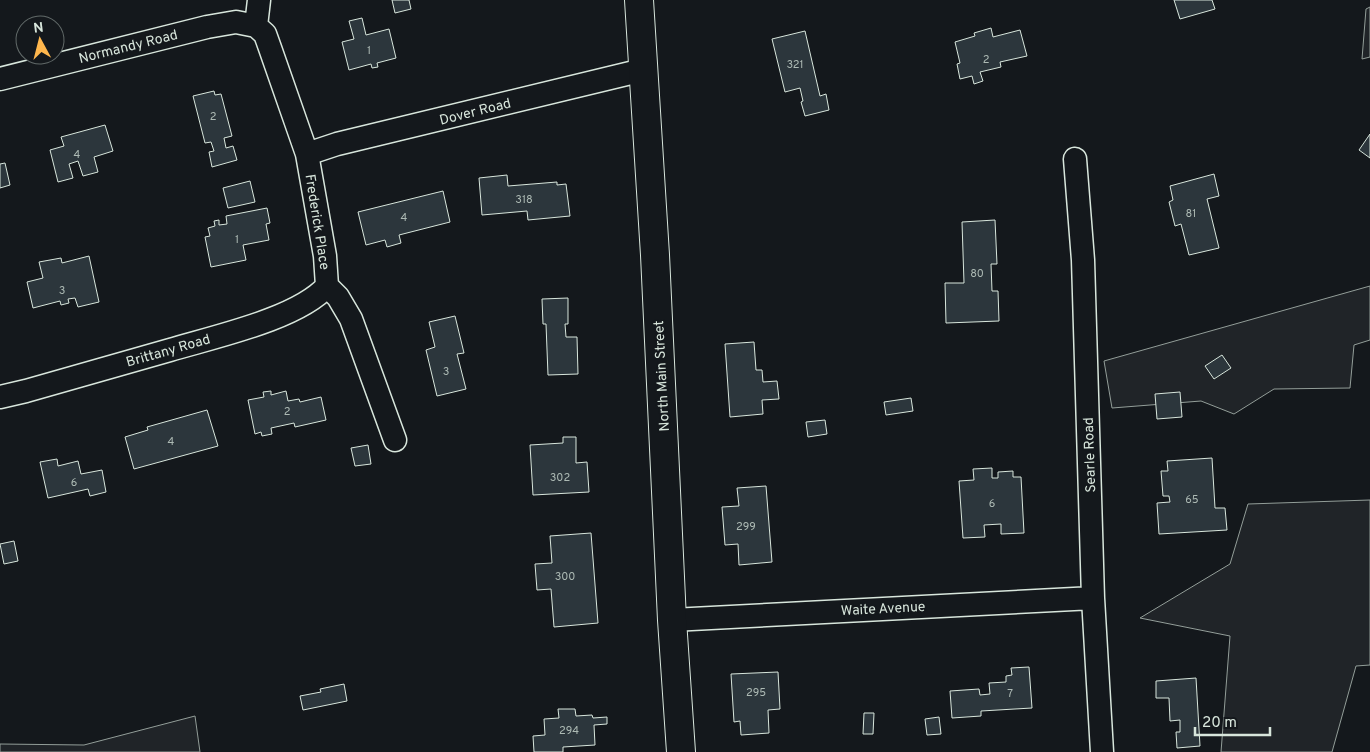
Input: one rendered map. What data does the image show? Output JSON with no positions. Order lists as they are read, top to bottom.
{
  "streets": {
    "street": [
      "Normandy Road",
      "Dover Road",
      "Frederick Place",
      "Brittany Road",
      "North Main Street",
      "Searle Road",
      "Waite Avenue"
    ]
  },
  "crossings": [
    ["Normandy Road", "Frederick Place"],
    ["Dover Road", "Frederick Place"],
    ["Dover Road", "North Main Street"],
    ["Frederick Place", "Brittany Road"],
    ["North Main Street", "Waite Avenue"],
    ["Searle Road", "Waite Avenue"]
  ],
  "house_numbers": [
    "1",
    "2",
    "321",
    "2",
    "4",
    "318",
    "81",
    "4",
    "1",
    "80",
    "3",
    "3",
    "2",
    "4",
    "302",
    "6",
    "65",
    "6",
    "299",
    "300",
    "295",
    "7",
    "294"
  ],
  "scale_bar": "20 m",
  "north": "top"
}
